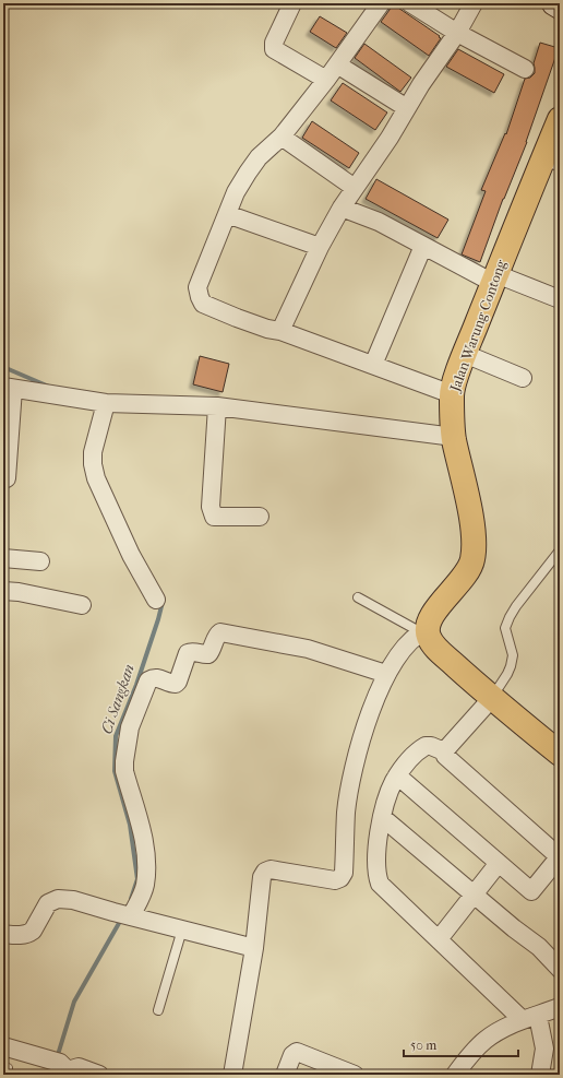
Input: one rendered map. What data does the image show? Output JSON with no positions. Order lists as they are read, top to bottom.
{
  "streets": {
    "main road": ["Jalan Warung Contong"]
  },
  "water": ["Ci Sangkan"],
  "scale_bar": "50 m"
}
